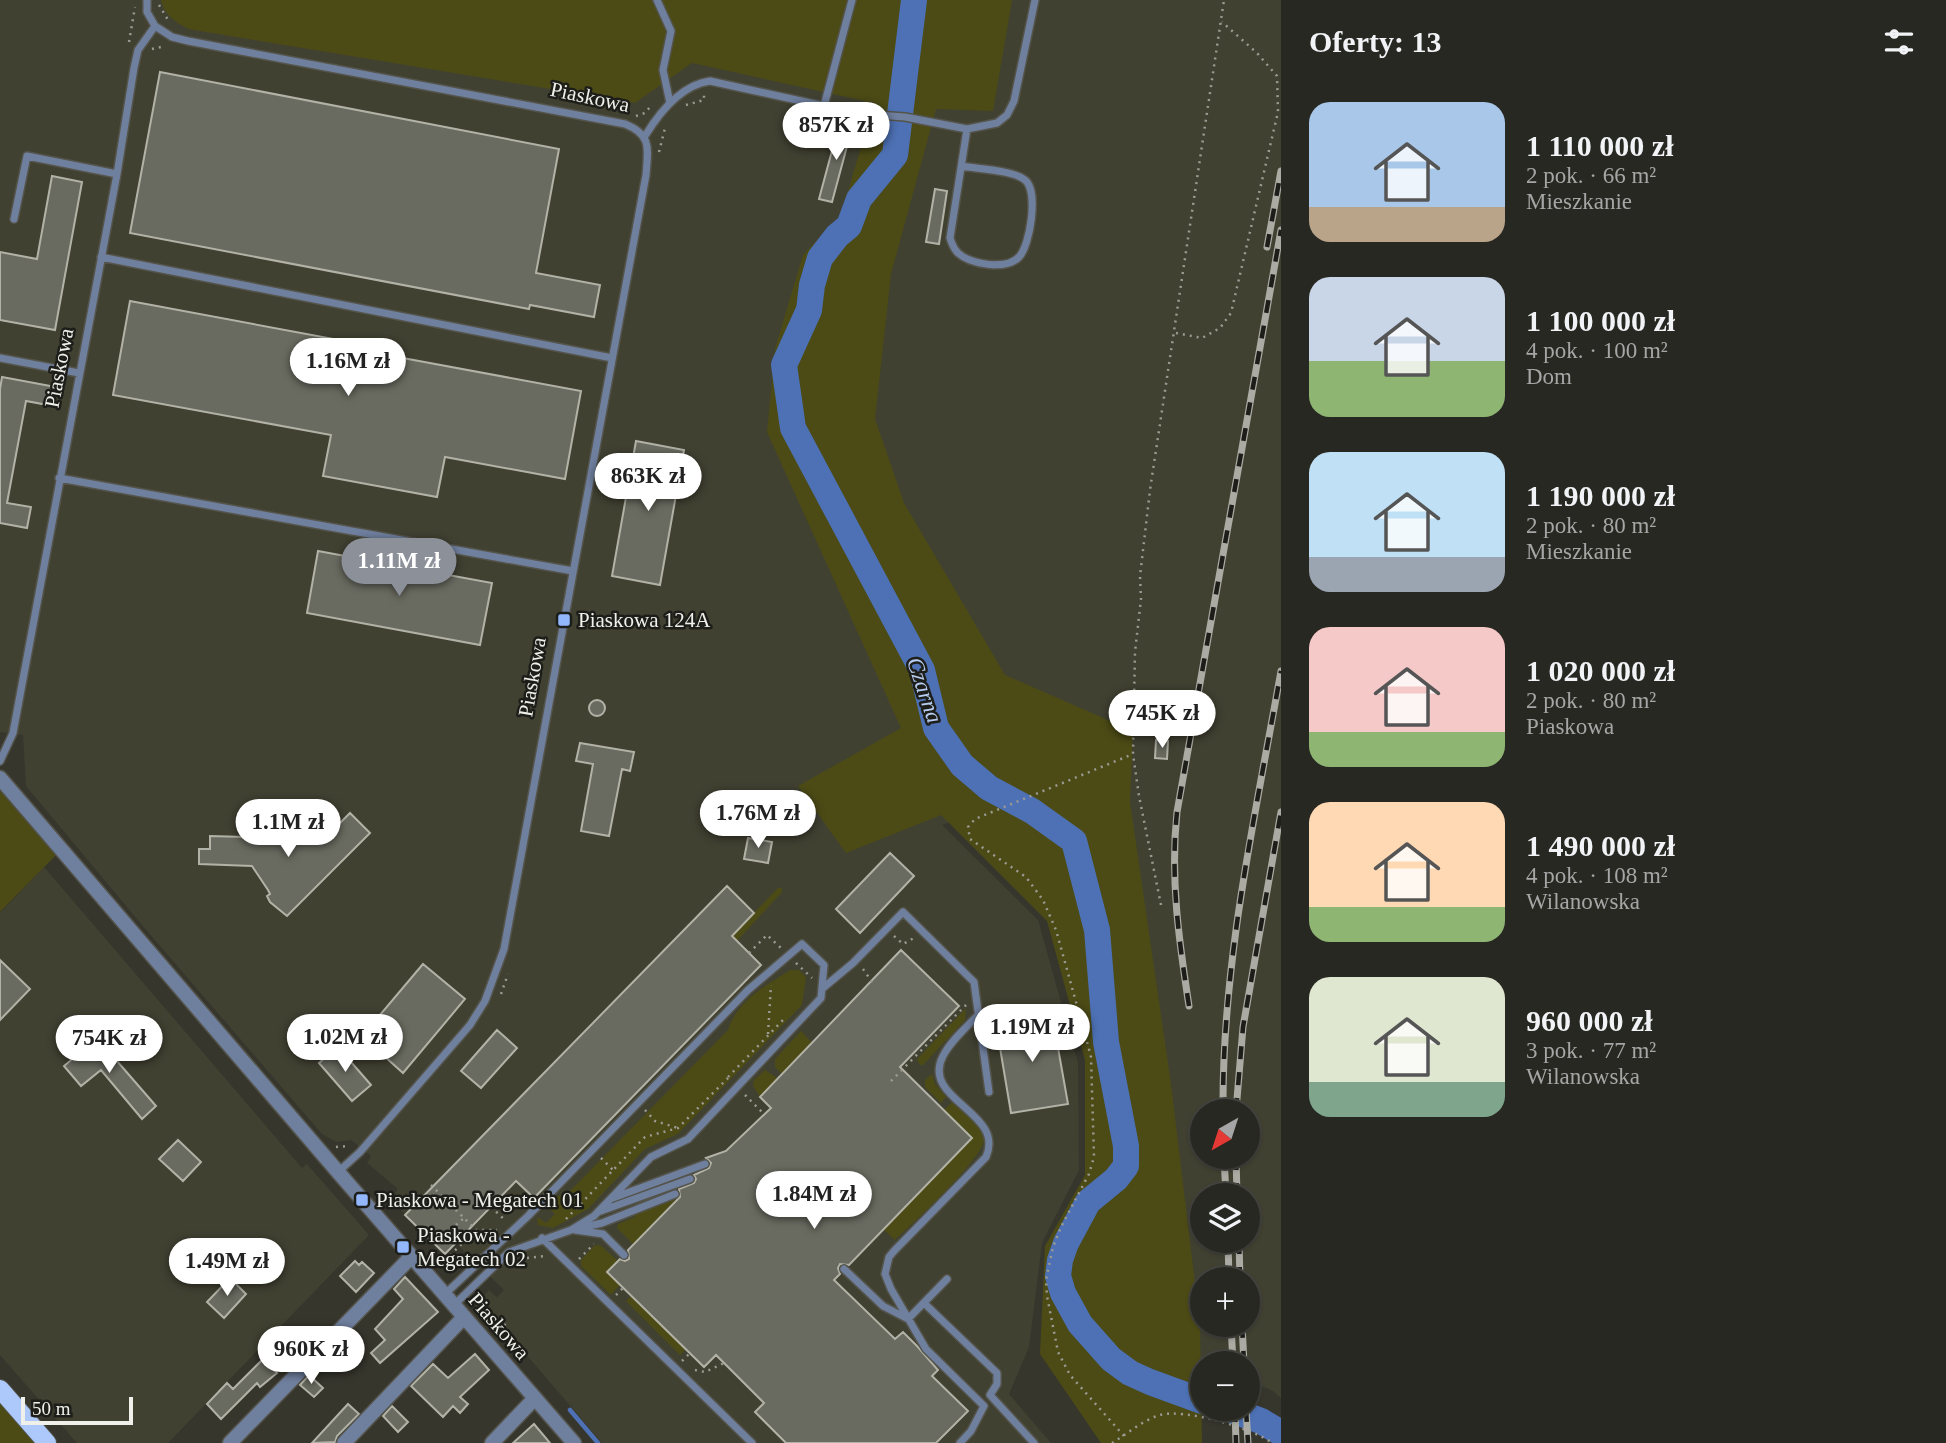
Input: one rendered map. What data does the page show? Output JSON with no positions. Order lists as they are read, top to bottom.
{
  "streets": {
    "street": ["Piaskowa"]
  },
  "water": ["Czarna"],
  "places": {
    "transit": ["Piaskowa 124A", "Piaskowa - Megatech 01", "Piaskowa - Megatech 02"]
  },
  "scale_bar": "50 m",
  "north": "bottom left",
  "page": {
    "heading": "Oferty: 13",
    "list": [
      {
        "name": "1 110 000 zł",
        "note": "2 pok. · 66 m² · Mieszkanie"
      },
      {
        "name": "1 100 000 zł",
        "note": "4 pok. · 100 m² · Dom"
      },
      {
        "name": "1 190 000 zł",
        "note": "2 pok. · 80 m² · Mieszkanie"
      },
      {
        "name": "1 020 000 zł",
        "note": "2 pok. · 80 m² · Piaskowa"
      },
      {
        "name": "1 490 000 zł",
        "note": "4 pok. · 108 m² · Wilanowska"
      },
      {
        "name": "960 000 zł",
        "note": "3 pok. · 77 m² · Wilanowska"
      }
    ],
    "price": [
      "857K zł",
      "1.16M zł",
      "863K zł",
      "1.11M zł",
      "745K zł",
      "1.76M zł",
      "1.1M zł",
      "1.19M zł",
      "1.02M zł",
      "754K zł",
      "1.84M zł",
      "1.49M zł",
      "960K zł"
    ],
    "map_buttons": ["+", "−"],
    "scale": "50 m"
  }
}
